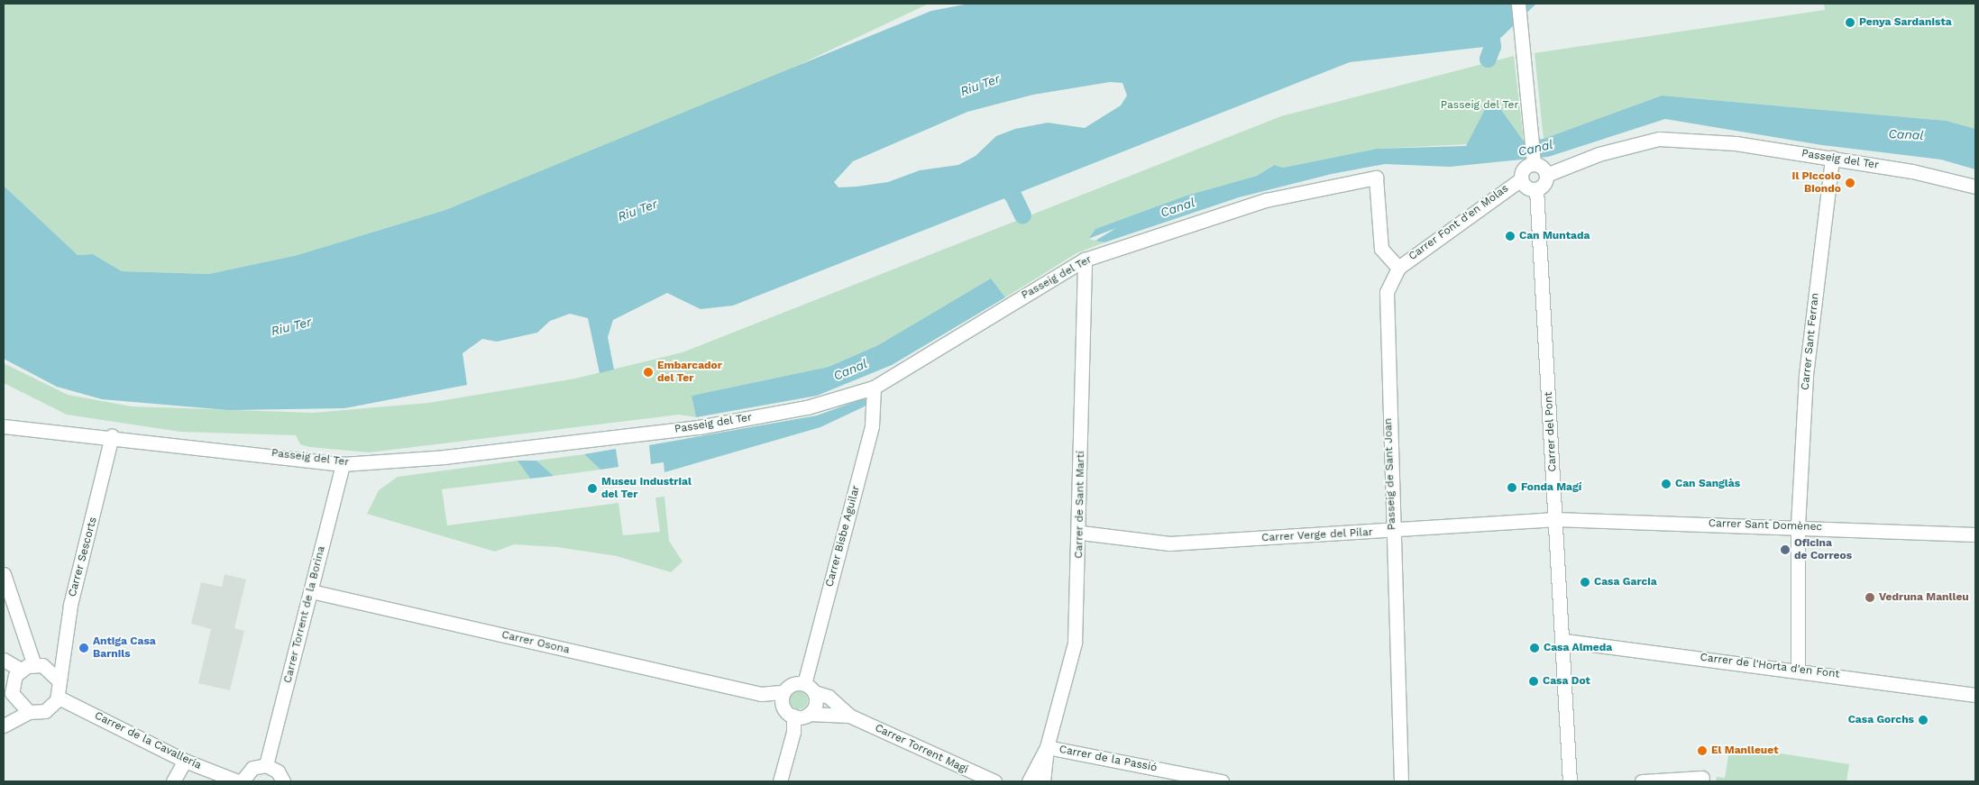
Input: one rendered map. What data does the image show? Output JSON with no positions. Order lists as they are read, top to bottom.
{
  "streets": {
    "street": [
      "Passeig del Ter",
      "Carrer Font d'en Molas",
      "Carrer Sant Ferran",
      "Carrer del Pont",
      "Passeig de Sant Joan",
      "Carrer de Sant Martí",
      "Carrer Sant Domènec",
      "Carrer Verge del Pilar",
      "Carrer Bisbe Aguilar",
      "Carrer Sescorts",
      "Carrer Torrent de la Borina",
      "Carrer Osona",
      "Carrer de l'Horta d'en Font",
      "Carrer de la Cavalleria",
      "Carrer Torrent Magi",
      "Carrer de la Passió"
    ]
  },
  "crossings": [
    ["Passeig del Ter", "Carrer Font d'en Molas"],
    ["Passeig del Ter", "Carrer Sant Ferran"],
    ["Passeig del Ter", "Carrer del Pont"],
    ["Passeig del Ter", "Passeig de Sant Joan"],
    ["Passeig del Ter", "Carrer de Sant Martí"],
    ["Passeig del Ter", "Carrer Bisbe Aguilar"],
    ["Passeig del Ter", "Carrer Sescorts"],
    ["Passeig del Ter", "Carrer Torrent de la Borina"],
    ["Carrer Font d'en Molas", "Carrer del Pont"],
    ["Carrer Font d'en Molas", "Passeig de Sant Joan"],
    ["Carrer Sant Ferran", "Carrer Sant Domènec"],
    ["Carrer Sant Ferran", "Carrer de l'Horta d'en Font"],
    ["Carrer del Pont", "Carrer Sant Domènec"],
    ["Carrer del Pont", "Carrer Verge del Pilar"],
    ["Carrer del Pont", "Carrer de l'Horta d'en Font"],
    ["Passeig de Sant Joan", "Carrer Verge del Pilar"],
    ["Carrer de Sant Martí", "Carrer Verge del Pilar"],
    ["Carrer de Sant Martí", "Carrer de la Passió"],
    ["Carrer Sant Domènec", "Carrer Verge del Pilar"],
    ["Carrer Bisbe Aguilar", "Carrer Osona"],
    ["Carrer Bisbe Aguilar", "Carrer Torrent Magi"],
    ["Carrer Sescorts", "Carrer de la Cavalleria"],
    ["Carrer Torrent de la Borina", "Carrer Osona"],
    ["Carrer Osona", "Carrer Torrent Magi"]
  ],
  "water": ["Riu Ter", "Canal"],
  "parks": ["Passeig del Ter"],
  "places": [
    "Penya Sardanista",
    "Il Piccolo Biondo",
    "Can Muntada",
    "Embarcador del Ter",
    "Can Sanglàs",
    "Fonda Magí",
    "Museu Industrial del Ter",
    "Oficina de Correos",
    "Casa Garcia",
    "Vedruna Manlleu",
    "Antiga Casa Barnils",
    "Casa Almeda",
    "Casa Dot",
    "Casa Gorchs",
    "El Manlleuet"
  ]
}
